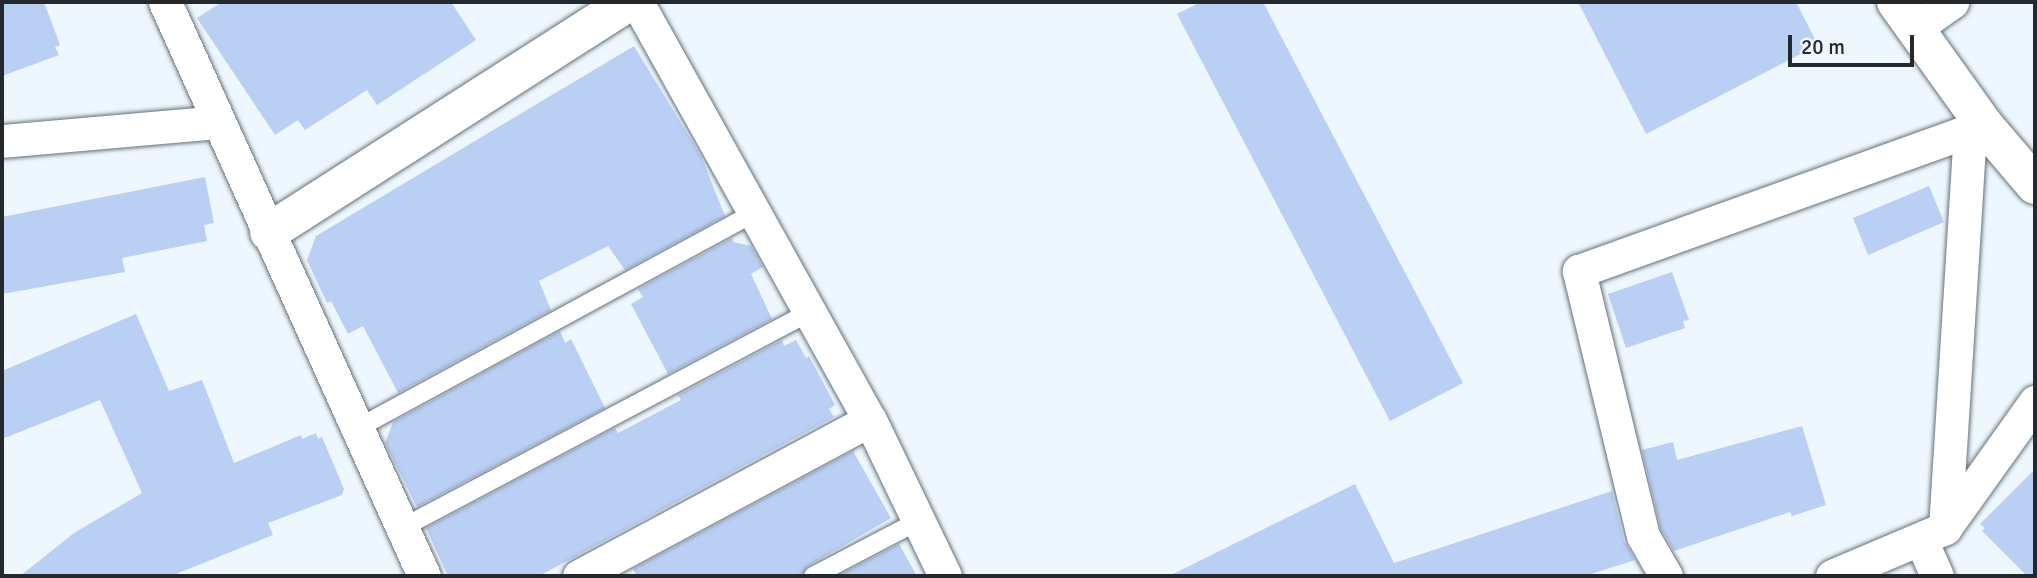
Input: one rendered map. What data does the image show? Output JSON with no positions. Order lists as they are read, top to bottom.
{
  "scale_bar": "20 m"
}
